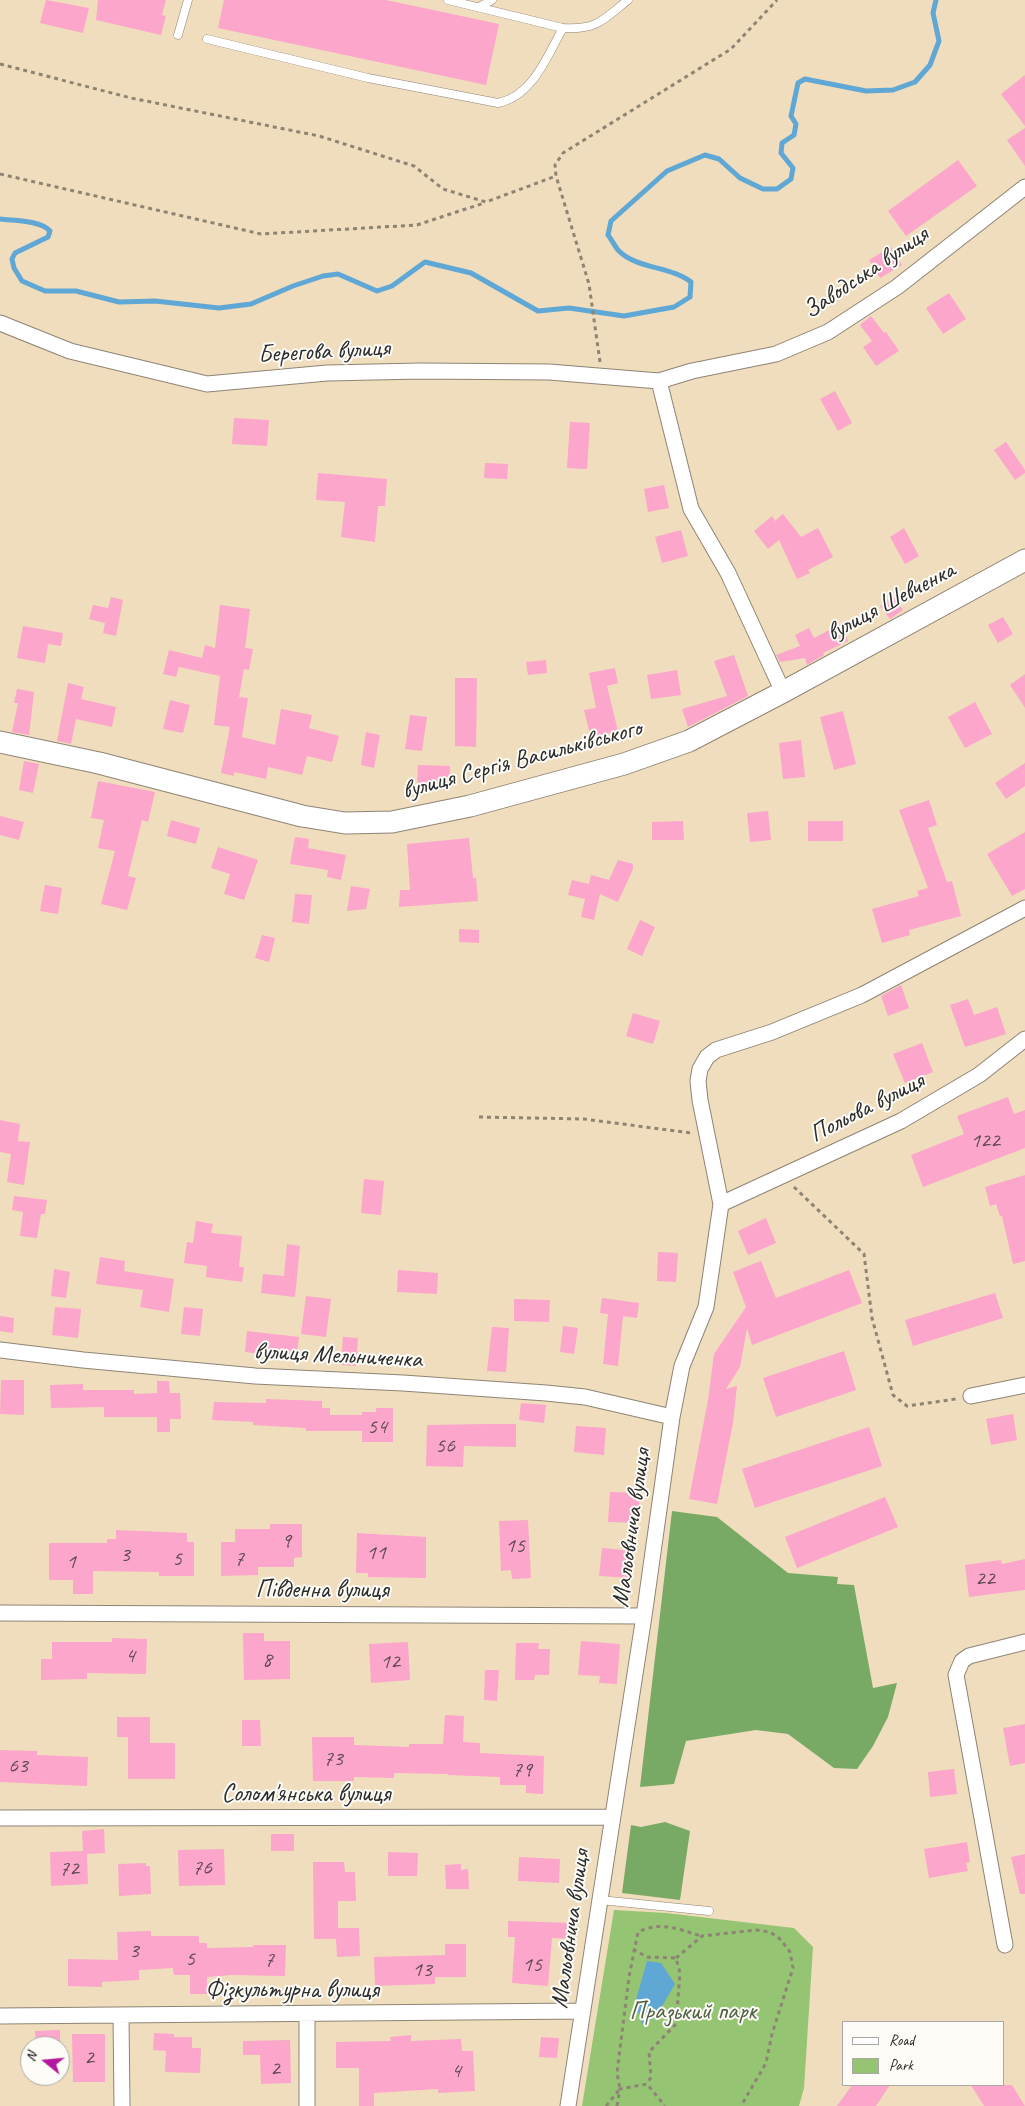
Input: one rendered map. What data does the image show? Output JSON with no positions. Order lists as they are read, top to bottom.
{
  "streets": {
    "street": [
      "Заводська вулиця",
      "Берегова вулиця",
      "вулиця Шевченка",
      "вулиця Сергія Васильківського",
      "Польова вулиця",
      "вулиця Мельниченка",
      "Мальовнича вулиця",
      "Південна вулиця",
      "Солом'янська вулиця",
      "Фізкультурна вулиця"
    ]
  },
  "crossings": [
    ["Заводська вулиця", "Берегова вулиця"],
    ["вулиця Шевченка", "вулиця Сергія Васильківського"],
    ["Польова вулиця", "Мальовнича вулиця"],
    ["вулиця Мельниченка", "Мальовнича вулиця"],
    ["Мальовнича вулиця", "Південна вулиця"],
    ["Мальовнича вулиця", "Солом'янська вулиця"],
    ["Мальовнича вулиця", "Фізкультурна вулиця"]
  ],
  "parks": ["Празький парк"],
  "house_numbers": [
    "122",
    "54",
    "56",
    "9",
    "15",
    "11",
    "3",
    "5",
    "7",
    "1",
    "22",
    "4",
    "8",
    "12",
    "73",
    "63",
    "79",
    "76",
    "72",
    "3",
    "5",
    "7",
    "15",
    "13",
    "2",
    "2",
    "4"
  ],
  "legend": ["Road", "Park"],
  "north": "left"
}
